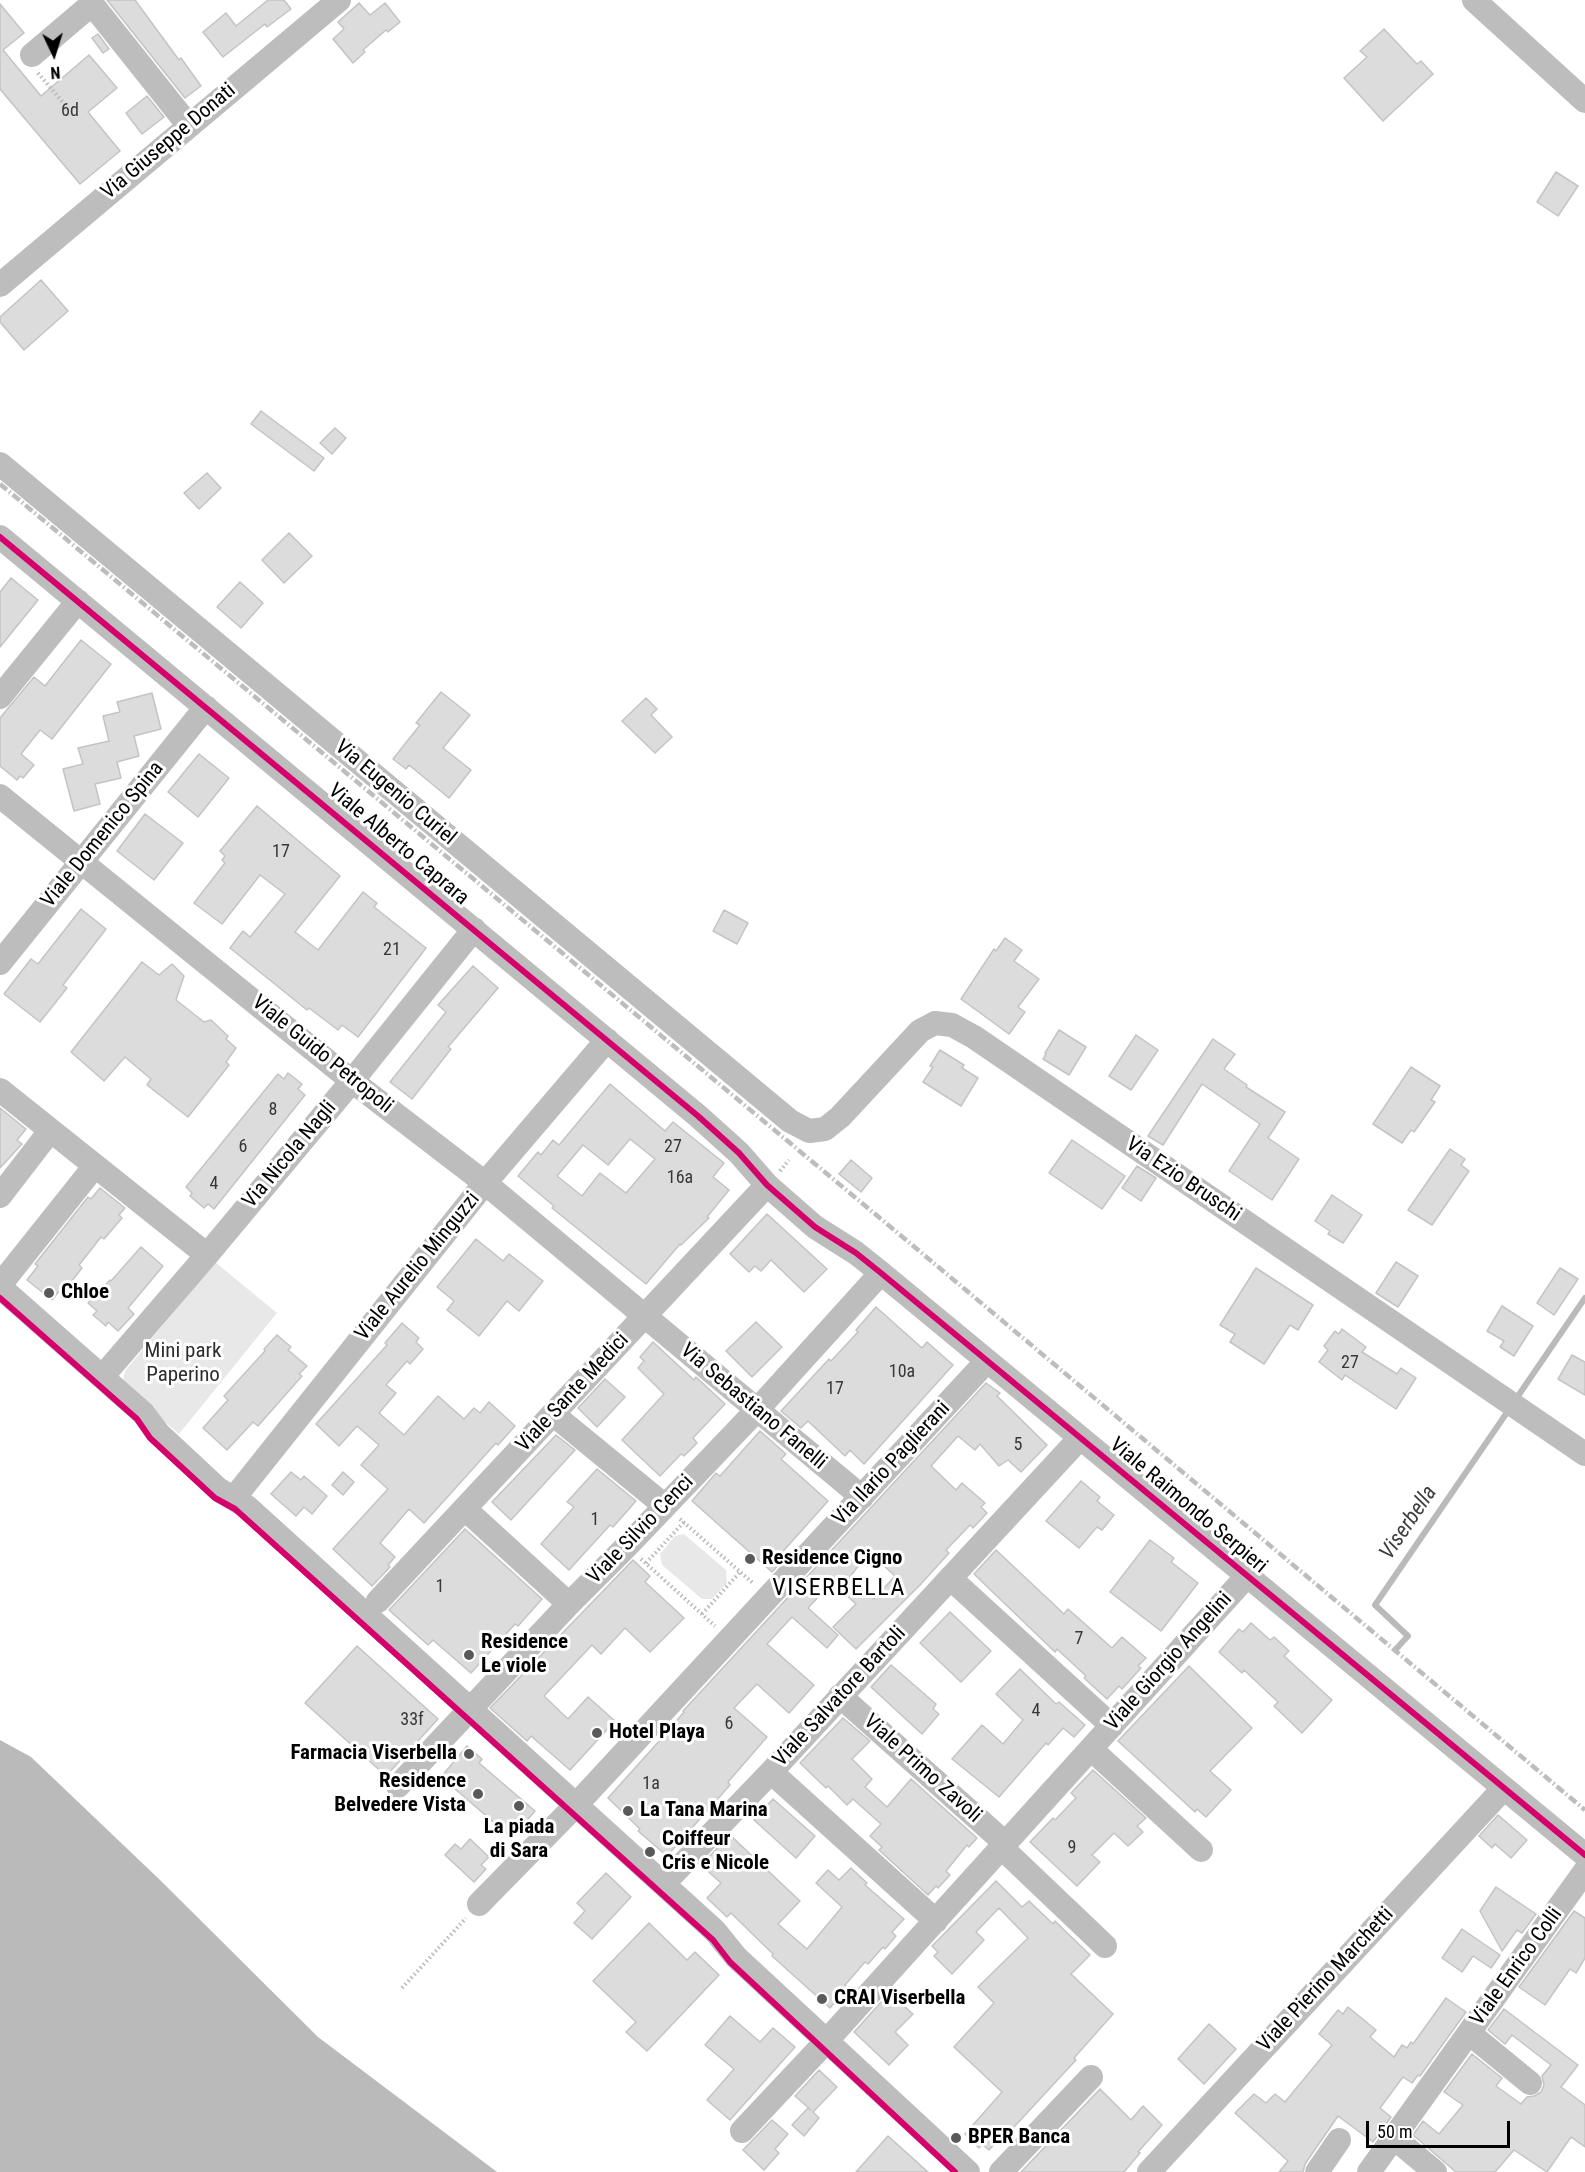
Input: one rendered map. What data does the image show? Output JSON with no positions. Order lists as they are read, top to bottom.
{
  "streets": {
    "street": [
      "Via Giuseppe Donati",
      "Via Eugenio Curiel",
      "Viale Domenico Spina",
      "Viale Alberto Caprara",
      "Viale Guido Petropoli",
      "Via Nicola Nagli",
      "Via Ezio Bruschi",
      "Viale Aurelio Minguzzi",
      "Viale Sante Medici",
      "Via Sebastiano Fanelli",
      "Via Ilario Paglierani",
      "Viale Raimondo Serpieri",
      "Viale Silvio Cenci",
      "Viale Giorgio Angelini",
      "Viale Salvatore Bartoli",
      "Viale Primo Zavoli",
      "Viale Enrico Colli",
      "Viale Pierino Marchetti"
    ]
  },
  "crossings": [
    ["Via Eugenio Curiel", "Via Ezio Bruschi"],
    ["Viale Domenico Spina", "Viale Alberto Caprara"],
    ["Viale Domenico Spina", "Viale Guido Petropoli"],
    ["Viale Alberto Caprara", "Via Nicola Nagli"],
    ["Viale Alberto Caprara", "Viale Aurelio Minguzzi"],
    ["Viale Alberto Caprara", "Viale Sante Medici"],
    ["Viale Alberto Caprara", "Viale Raimondo Serpieri"],
    ["Viale Guido Petropoli", "Via Nicola Nagli"],
    ["Viale Guido Petropoli", "Viale Aurelio Minguzzi"],
    ["Viale Guido Petropoli", "Viale Sante Medici"],
    ["Viale Guido Petropoli", "Via Sebastiano Fanelli"],
    ["Viale Sante Medici", "Via Sebastiano Fanelli"],
    ["Viale Sante Medici", "Viale Raimondo Serpieri"],
    ["Via Sebastiano Fanelli", "Via Ilario Paglierani"],
    ["Via Sebastiano Fanelli", "Viale Silvio Cenci"],
    ["Via Ilario Paglierani", "Viale Raimondo Serpieri"],
    ["Viale Raimondo Serpieri", "Viale Silvio Cenci"],
    ["Viale Raimondo Serpieri", "Viale Giorgio Angelini"],
    ["Viale Raimondo Serpieri", "Viale Salvatore Bartoli"],
    ["Viale Raimondo Serpieri", "Viale Pierino Marchetti"],
    ["Viale Giorgio Angelini", "Viale Primo Zavoli"],
    ["Viale Salvatore Bartoli", "Viale Primo Zavoli"]
  ],
  "districts": ["VISERBELLA"],
  "water": ["Viserbella"],
  "parks": ["Mini park Paperino"],
  "places": [
    "Chloe",
    "Residence Cigno",
    "Residence Le viole",
    "Hotel Playa",
    "Farmacia Viserbella",
    "Residence Belvedere Vista",
    "La piada di Sara",
    "La Tana Marina",
    "Coiffeur Cris e Nicole",
    "CRAI Viserbella",
    "BPER Banca"
  ],
  "house_numbers": [
    "6d",
    "17",
    "21",
    "8",
    "6",
    "27",
    "16a",
    "4",
    "27",
    "10a",
    "17",
    "5",
    "1",
    "1",
    "7",
    "4",
    "33f",
    "6",
    "1a",
    "9"
  ],
  "scale_bar": "50 m",
  "north": "bottom"
}
